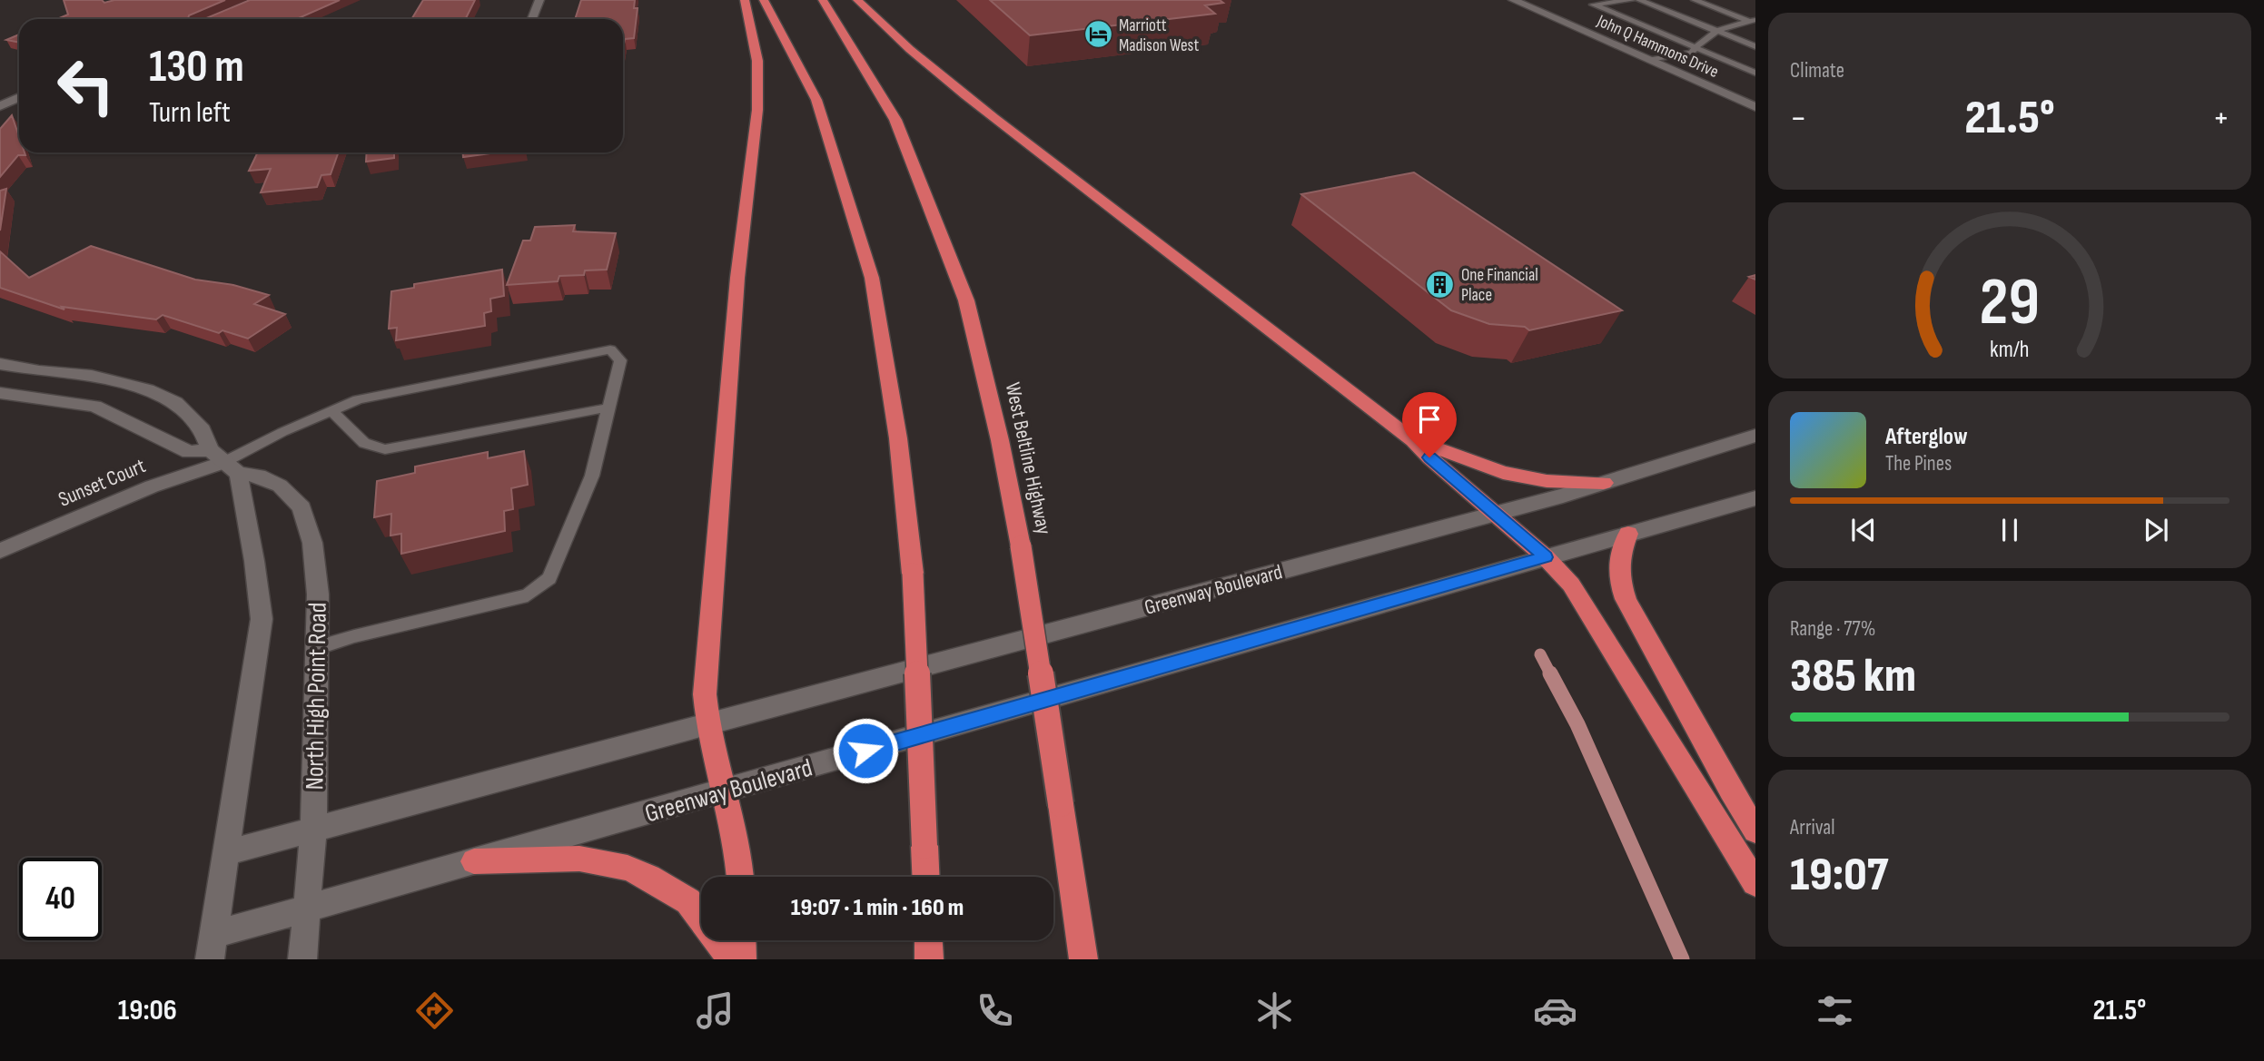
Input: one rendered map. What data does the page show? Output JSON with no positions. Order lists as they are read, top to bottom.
{
  "streets": {
    "highway": ["West Beltline Highway"],
    "street": [
      "John Q Hammons Drive",
      "Sunset Court",
      "Greenway Boulevard",
      "North High Point Road"
    ]
  },
  "crossings": [
    ["Sunset Court", "North High Point Road"],
    ["Greenway Boulevard", "North High Point Road"]
  ],
  "places": {
    "hotel": ["Marriott Madison West"],
    "building": ["One Financial Place"]
  },
  "page": {
    "tile": [
      "Climate",
      ["Range · 77%", "385 km"],
      ["Arrival", "19:07"]
    ],
    "turn": ["130 m", "Turn left"],
    "heat": ["−", "21.5°", "+"],
    "song": ["Afterglow", "The Pines"],
    "limit": "40",
    "trip": "19:07 · 1 min · 160 m",
    "tabs": ["19:06", "21.5°"],
    "gauge": ["29", "km/h"]
  }
}
